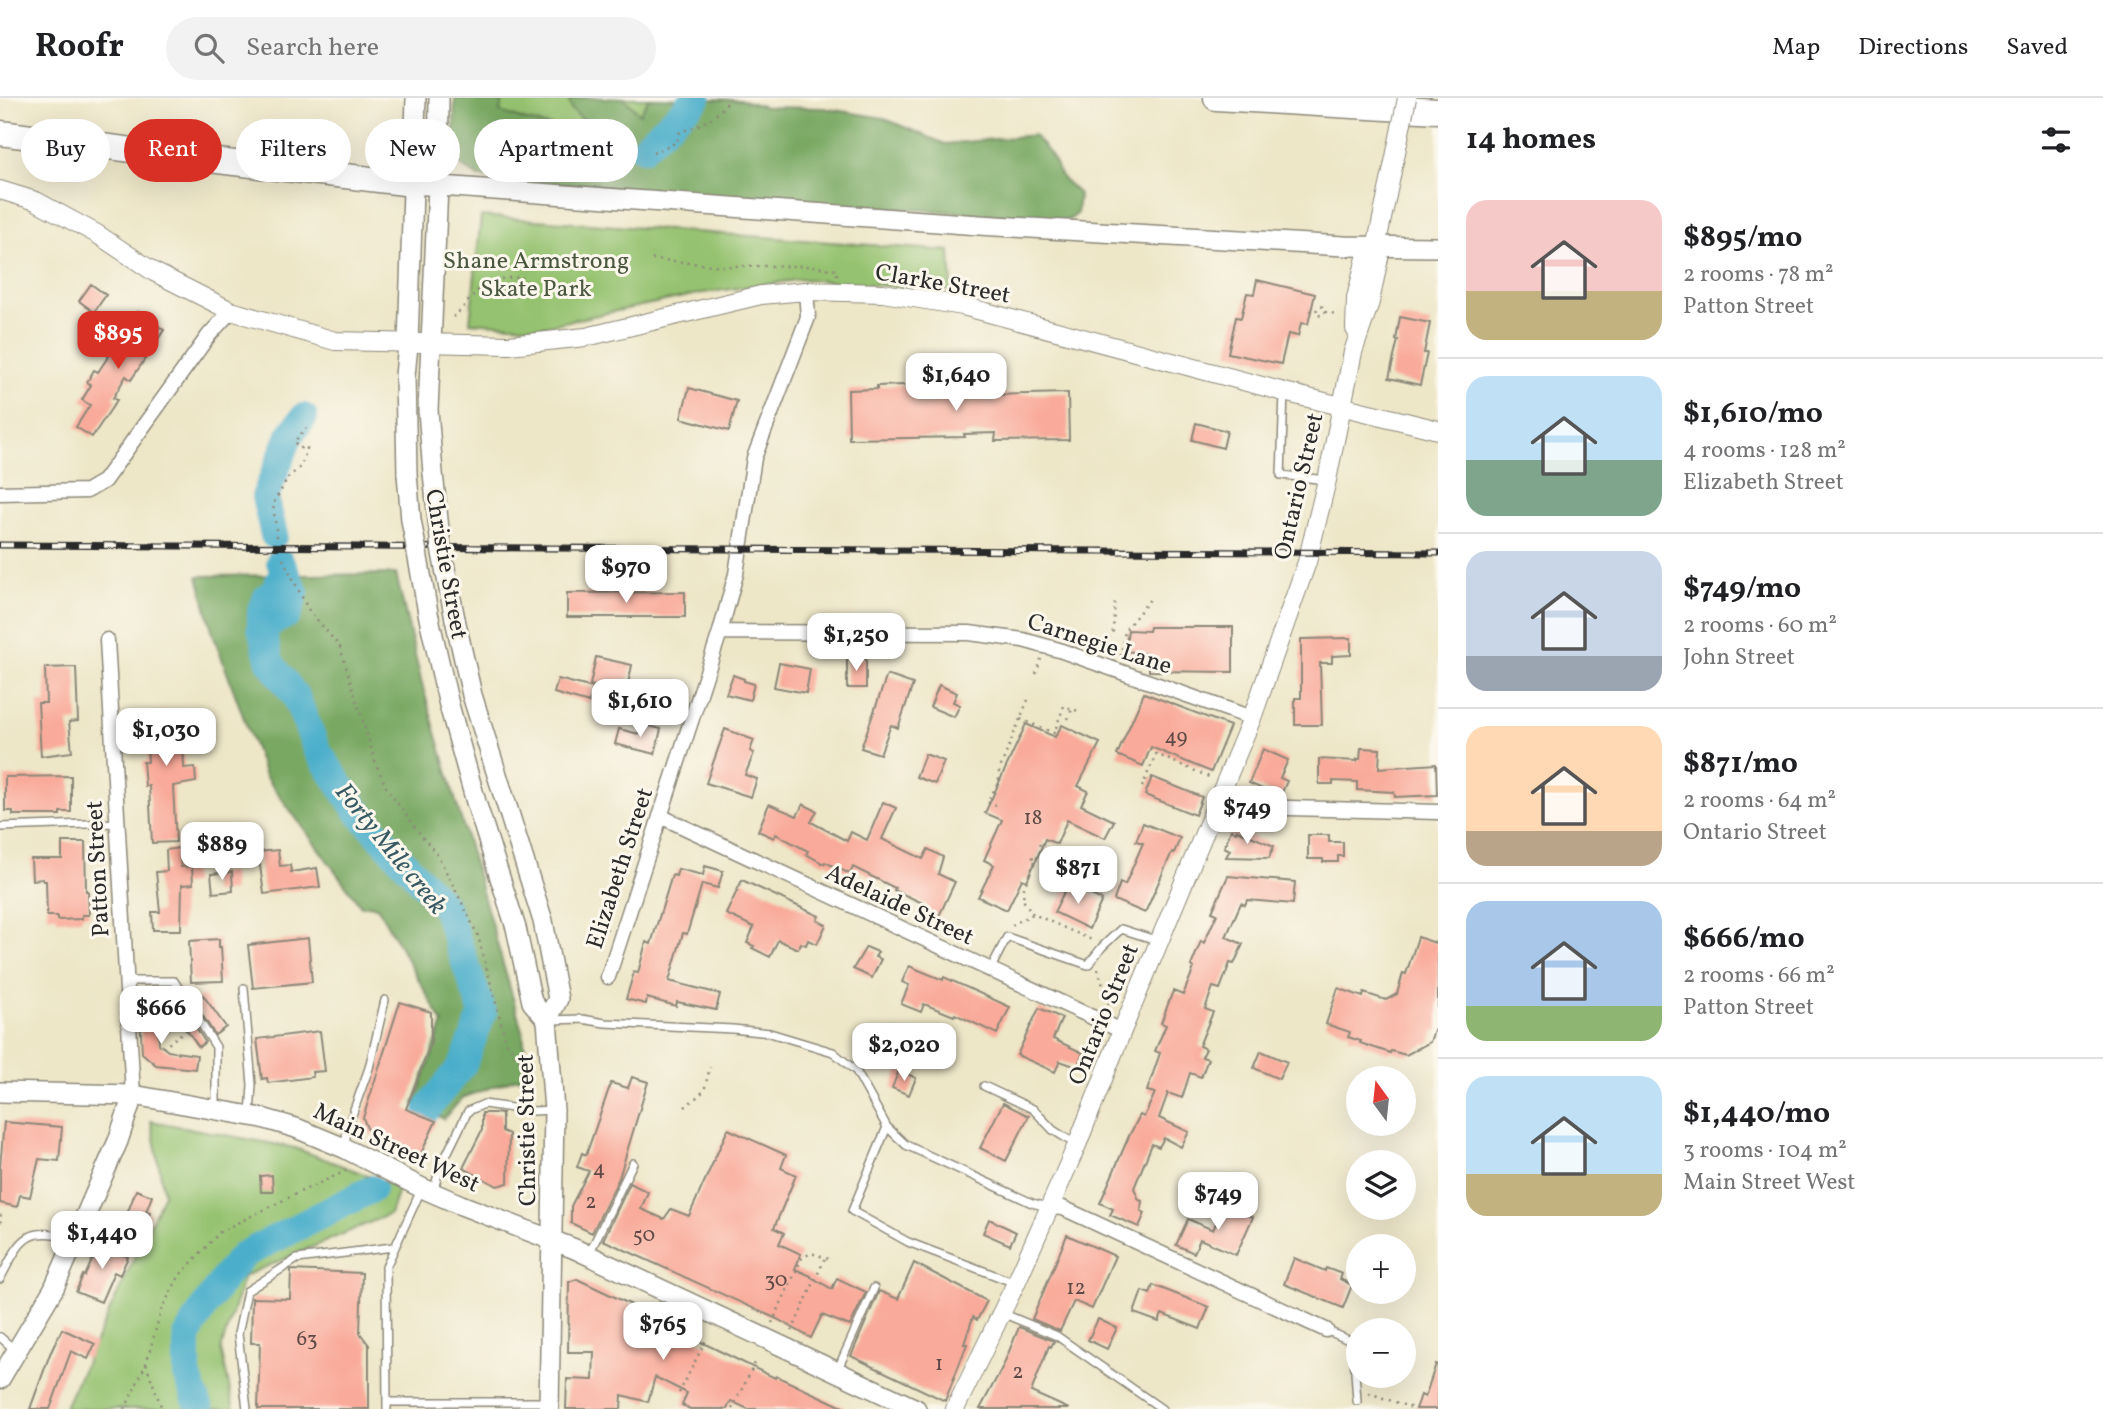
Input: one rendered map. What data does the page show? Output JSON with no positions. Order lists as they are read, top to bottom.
{
  "streets": {
    "main road": ["Christie Street", "Main Street West"],
    "street": [
      "Clarke Street",
      "Ontario Street",
      "Carnegie Lane",
      "Elizabeth Street",
      "Patton Street",
      "Adelaide Street"
    ]
  },
  "crossings": [
    ["Clarke Street", "Ontario Street"],
    ["Clarke Street", "Christie Street"],
    ["Clarke Street", "Elizabeth Street"],
    ["Ontario Street", "Carnegie Lane"],
    ["Ontario Street", "Adelaide Street"],
    ["Christie Street", "Main Street West"],
    ["Carnegie Lane", "Elizabeth Street"],
    ["Elizabeth Street", "Adelaide Street"],
    ["Patton Street", "Main Street West"]
  ],
  "water": ["Forty Mile creek"],
  "parks": ["Shane Armstrong Skate Park"],
  "house_numbers": [
    "49",
    "18",
    "4",
    "2",
    "50",
    "30",
    "12",
    "63",
    "1",
    "2"
  ],
  "north": "top",
  "page": {
    "header": "Roofr",
    "search": "Search here",
    "nav": ["Map", "Directions", "Saved"],
    "heading": "14 homes",
    "chip": [
      "Buy",
      "Rent",
      "Filters",
      "New",
      "Apartment"
    ],
    "list": [
      {
        "name": "$895/mo",
        "note": "2 rooms · 78 m² · Patton Street"
      },
      {
        "name": "$1,610/mo",
        "note": "4 rooms · 128 m² · Elizabeth Street"
      },
      {
        "name": "$749/mo",
        "note": "2 rooms · 60 m² · John Street"
      },
      {
        "name": "$871/mo",
        "note": "2 rooms · 64 m² · Ontario Street"
      },
      {
        "name": "$666/mo",
        "note": "2 rooms · 66 m² · Patton Street"
      },
      {
        "name": "$1,440/mo",
        "note": "3 rooms · 104 m² · Main Street West"
      }
    ],
    "price": [
      "$895",
      "$1,640",
      "$970",
      "$1,250",
      "$1,610",
      "$1,030",
      "$749",
      "$889",
      "$871",
      "$666",
      "$2,020",
      "$749",
      "$1,440",
      "$765"
    ],
    "map_buttons": ["+", "−"]
  }
}
